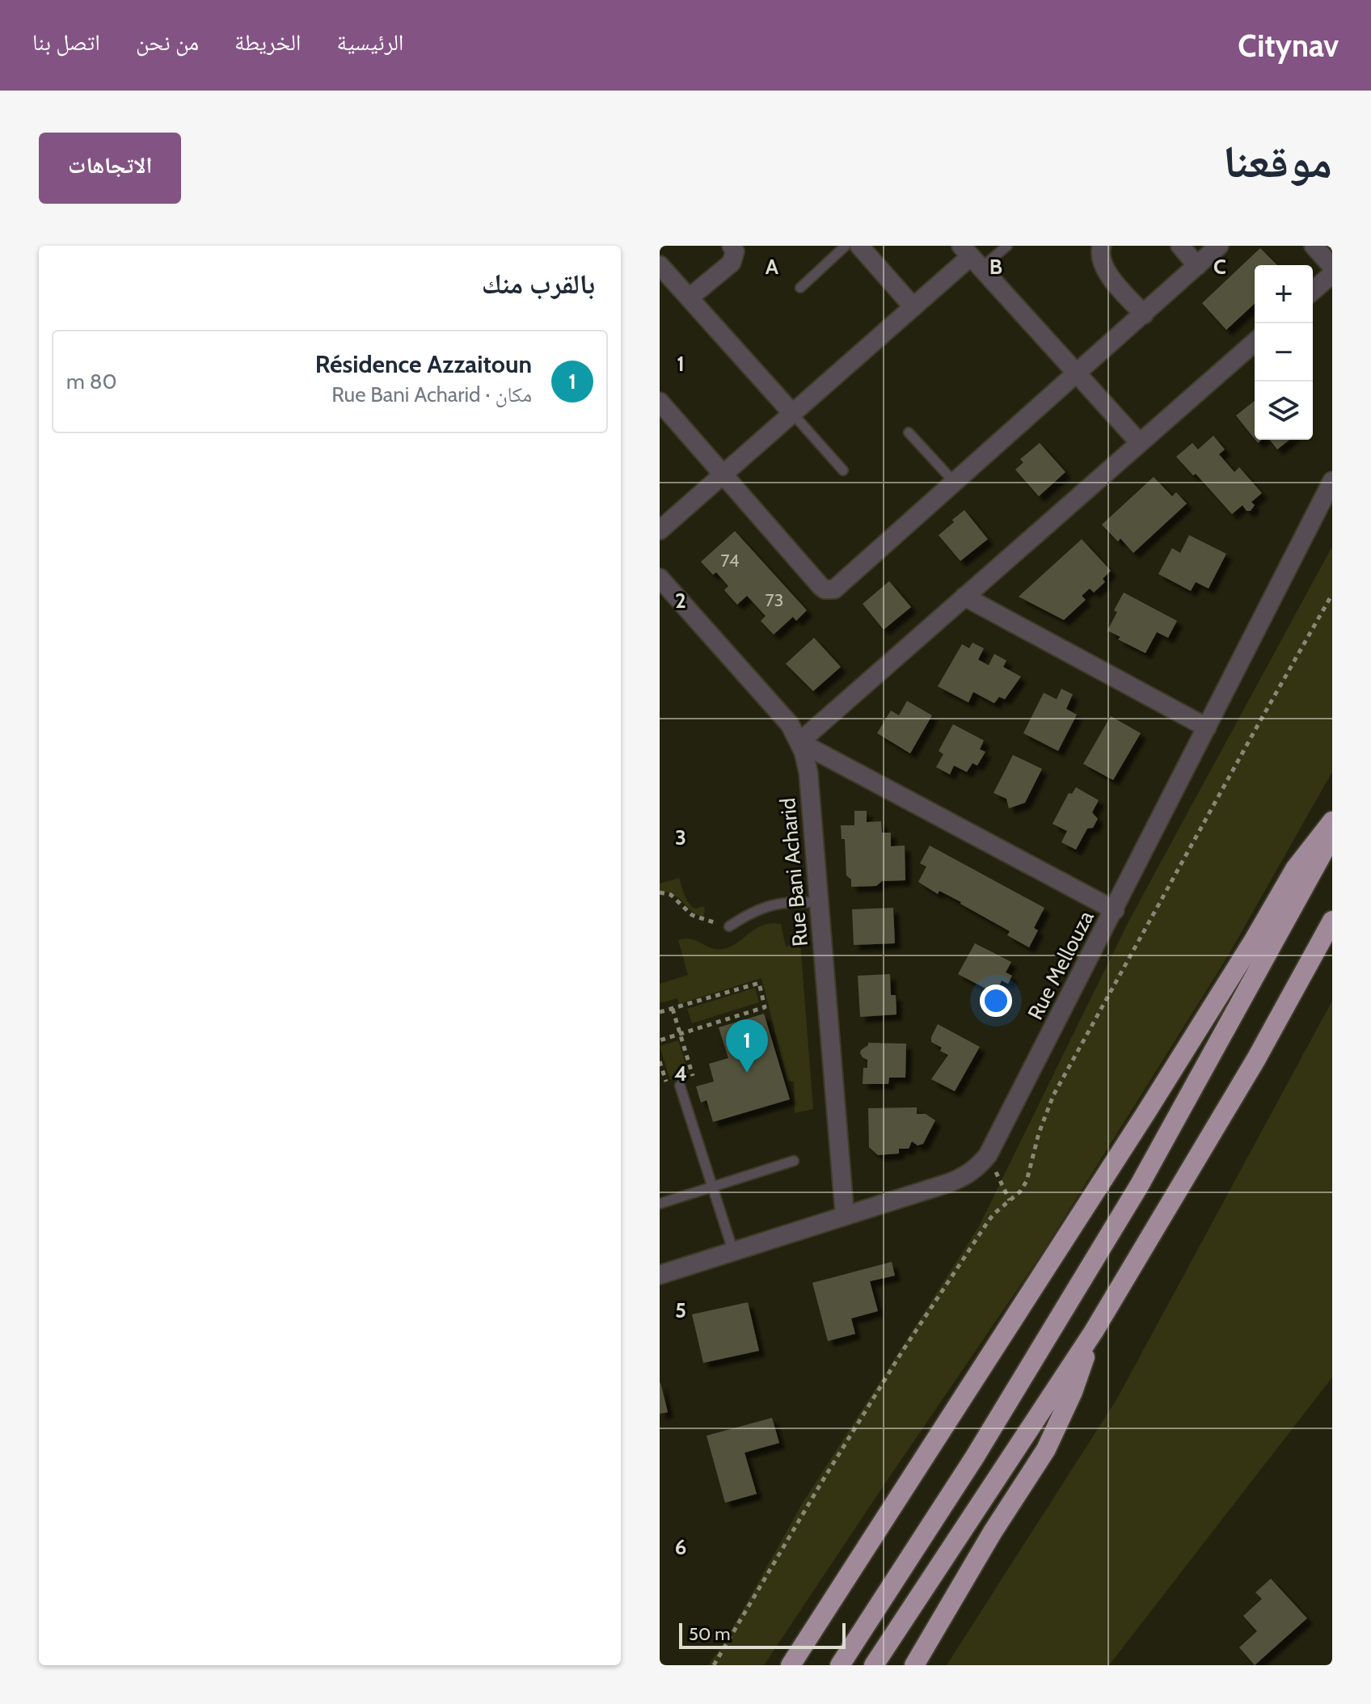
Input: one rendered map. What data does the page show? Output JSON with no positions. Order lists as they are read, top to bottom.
{
  "streets": {
    "street": ["Rue Bani Acharid", "Rue Mellouza"]
  },
  "crossings": [
    ["Rue Bani Acharid", "Rue Mellouza"]
  ],
  "house_numbers": ["74", "73"],
  "scale_bar": "50 m",
  "page": {
    "header": "Citynav",
    "nav": [
      "الرئيسية",
      "الخريطة",
      "من نحن",
      "اتصل بنا"
    ],
    "title": "موقعنا",
    "buttons": "الاتجاهات",
    "heading": "بالقرب منك",
    "map_buttons": ["+", "−"],
    "list": [
      {
        "mark": "1",
        "name": "Résidence Azzaitoun",
        "note": "مكان · Rue Bani Acharid",
        "value": "80 m"
      }
    ],
    "pins": "1",
    "scale": "50 m"
  },
  "grid": {
    "columns": ["A", "B", "C"],
    "rows": [
      "1",
      "2",
      "3",
      "4",
      "5",
      "6"
    ]
  }
}
